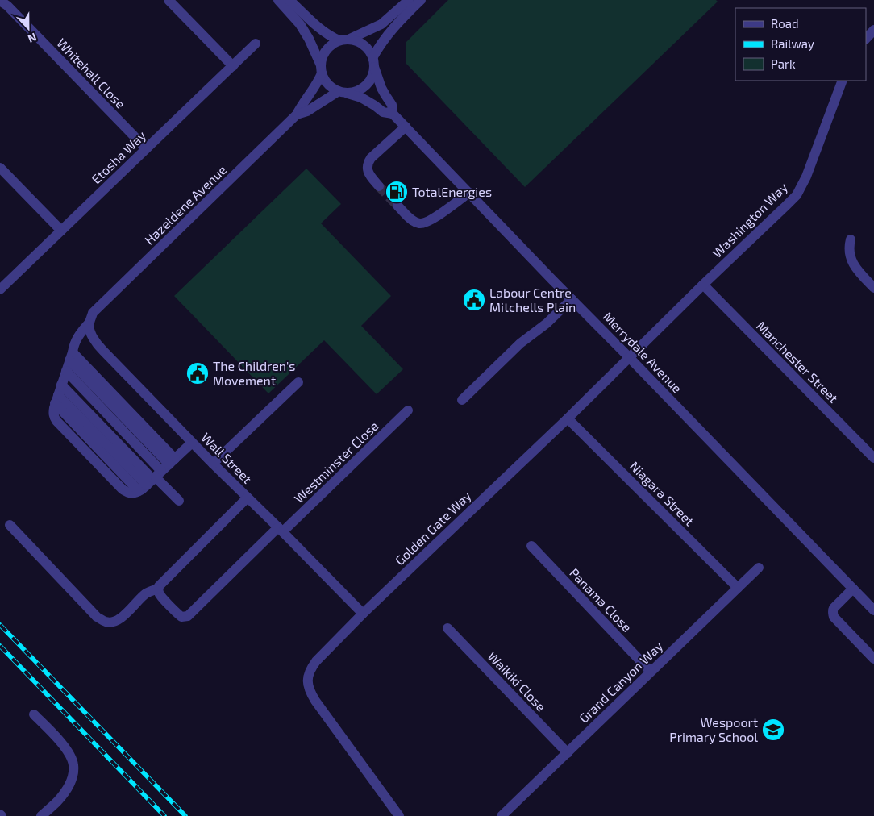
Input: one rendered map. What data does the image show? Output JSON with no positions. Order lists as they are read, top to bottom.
{
  "streets": {
    "street": [
      "Whitehall Close",
      "Etosha Way",
      "Hazeldene Avenue",
      "Washington Way",
      "Merrydale Avenue",
      "Manchester Street",
      "Wall Street",
      "Westminster Close",
      "Niagara Street",
      "Golden Gate Way",
      "Panama Close",
      "Waikiki Close",
      "Grand Canyon Way"
    ]
  },
  "crossings": [
    ["Whitehall Close", "Etosha Way"],
    ["Hazeldene Avenue", "Merrydale Avenue"],
    ["Hazeldene Avenue", "Wall Street"],
    ["Washington Way", "Manchester Street"],
    ["Washington Way", "Golden Gate Way"],
    ["Merrydale Avenue", "Golden Gate Way"],
    ["Manchester Street", "Golden Gate Way"],
    ["Wall Street", "Westminster Close"],
    ["Wall Street", "Golden Gate Way"],
    ["Niagara Street", "Golden Gate Way"],
    ["Niagara Street", "Grand Canyon Way"],
    ["Panama Close", "Grand Canyon Way"],
    ["Waikiki Close", "Grand Canyon Way"]
  ],
  "places": {
    "fuel station": ["TotalEnergies"],
    "public building": ["Labour Centre Mitchells Plain", "The Children's Movement"],
    "school or university": ["Wespoort Primary School"]
  },
  "legend": ["Road", "Railway", "Park"],
  "north": "bottom"
}
